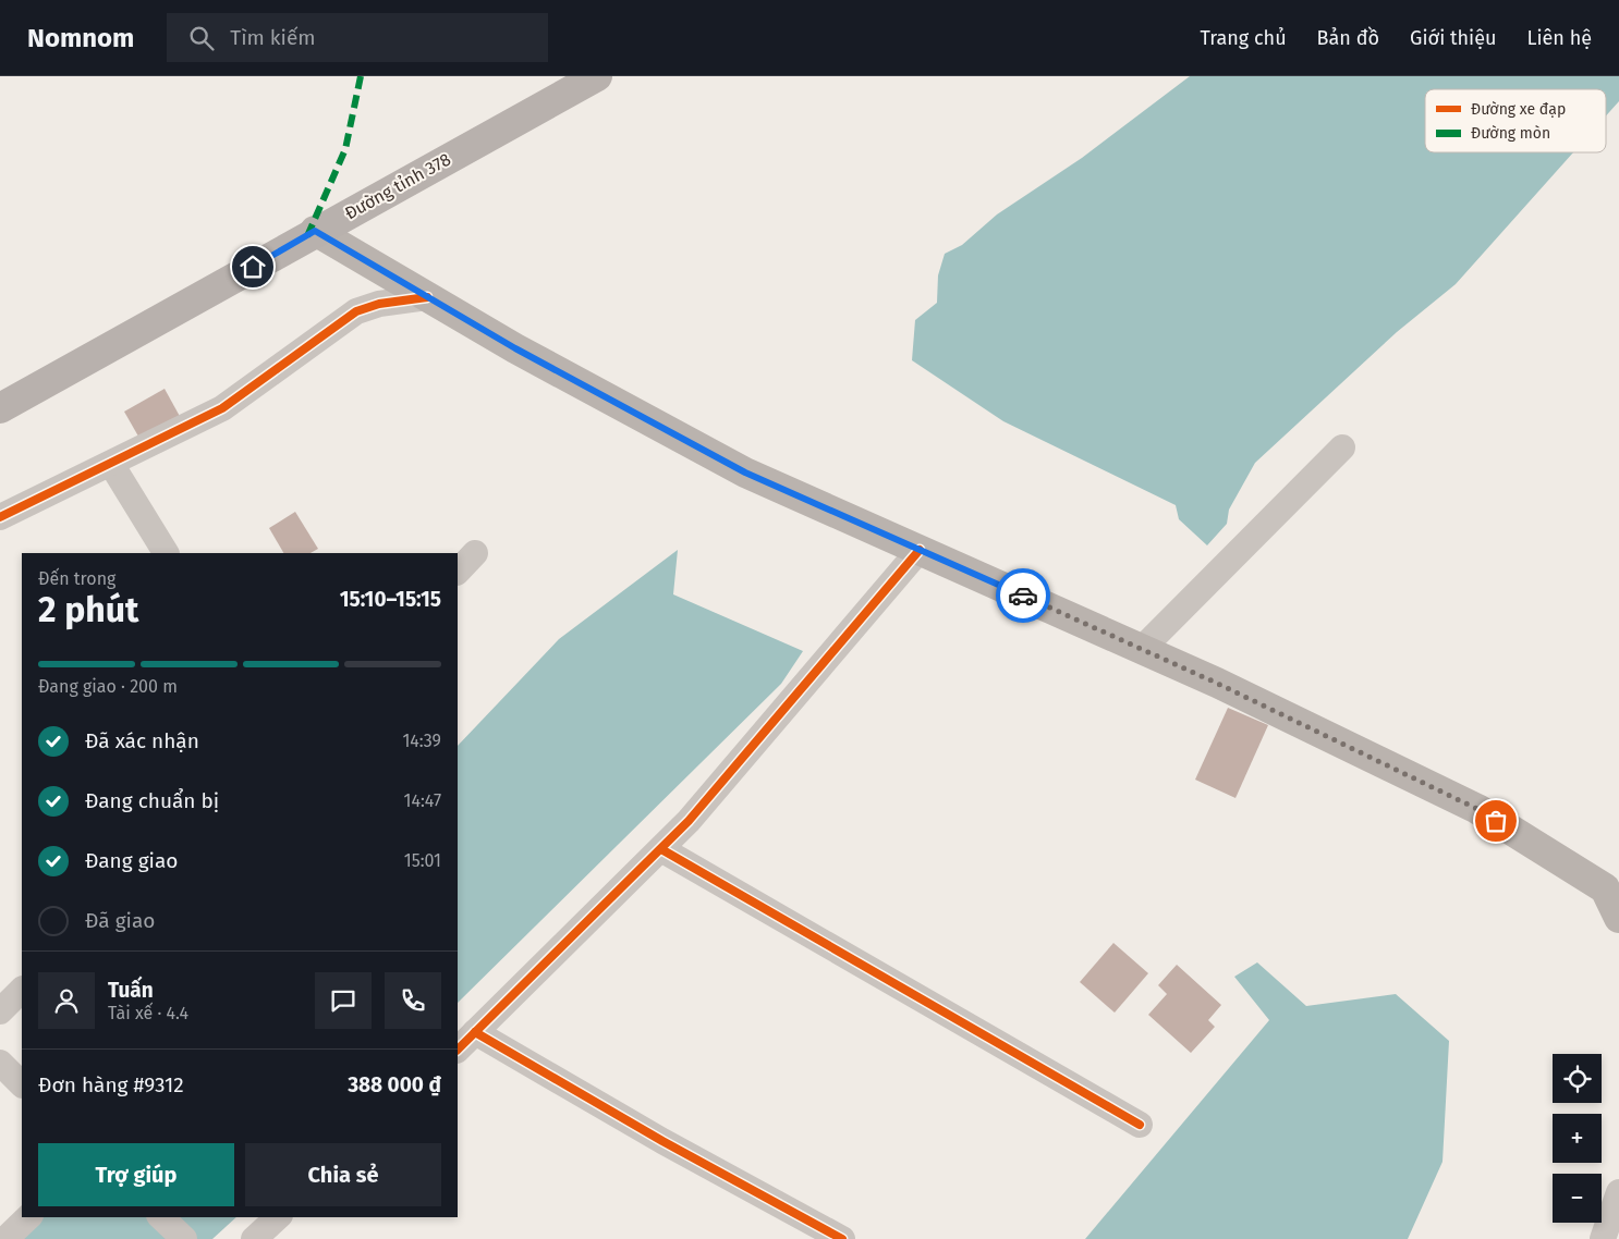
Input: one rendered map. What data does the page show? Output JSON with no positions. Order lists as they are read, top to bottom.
{
  "streets": {
    "main road": ["Đường tỉnh 378"]
  },
  "legend": ["Đường xe đạp", "Đường mòn"],
  "page": {
    "header": "Nomnom",
    "search": "Tìm kiếm",
    "nav": [
      "Trang chủ",
      "Bản đồ",
      "Giới thiệu",
      "Liên hệ"
    ],
    "heading": ["2 phút", "Đến trong", "15:10–15:15"],
    "panel": [
      "Tuấn",
      "Tài xế · 4.4",
      "Đơn hàng #9312",
      "388 000 ₫"
    ],
    "bar": "Đang giao · 200 m",
    "list": [
      ["Đã xác nhận", "14:39"],
      ["Đang chuẩn bị", "14:47"],
      ["Đang giao", "15:01"],
      "Đã giao"
    ],
    "map_buttons": ["+", "−"],
    "buttons": ["Trợ giúp", "Chia sẻ"]
  }
}
